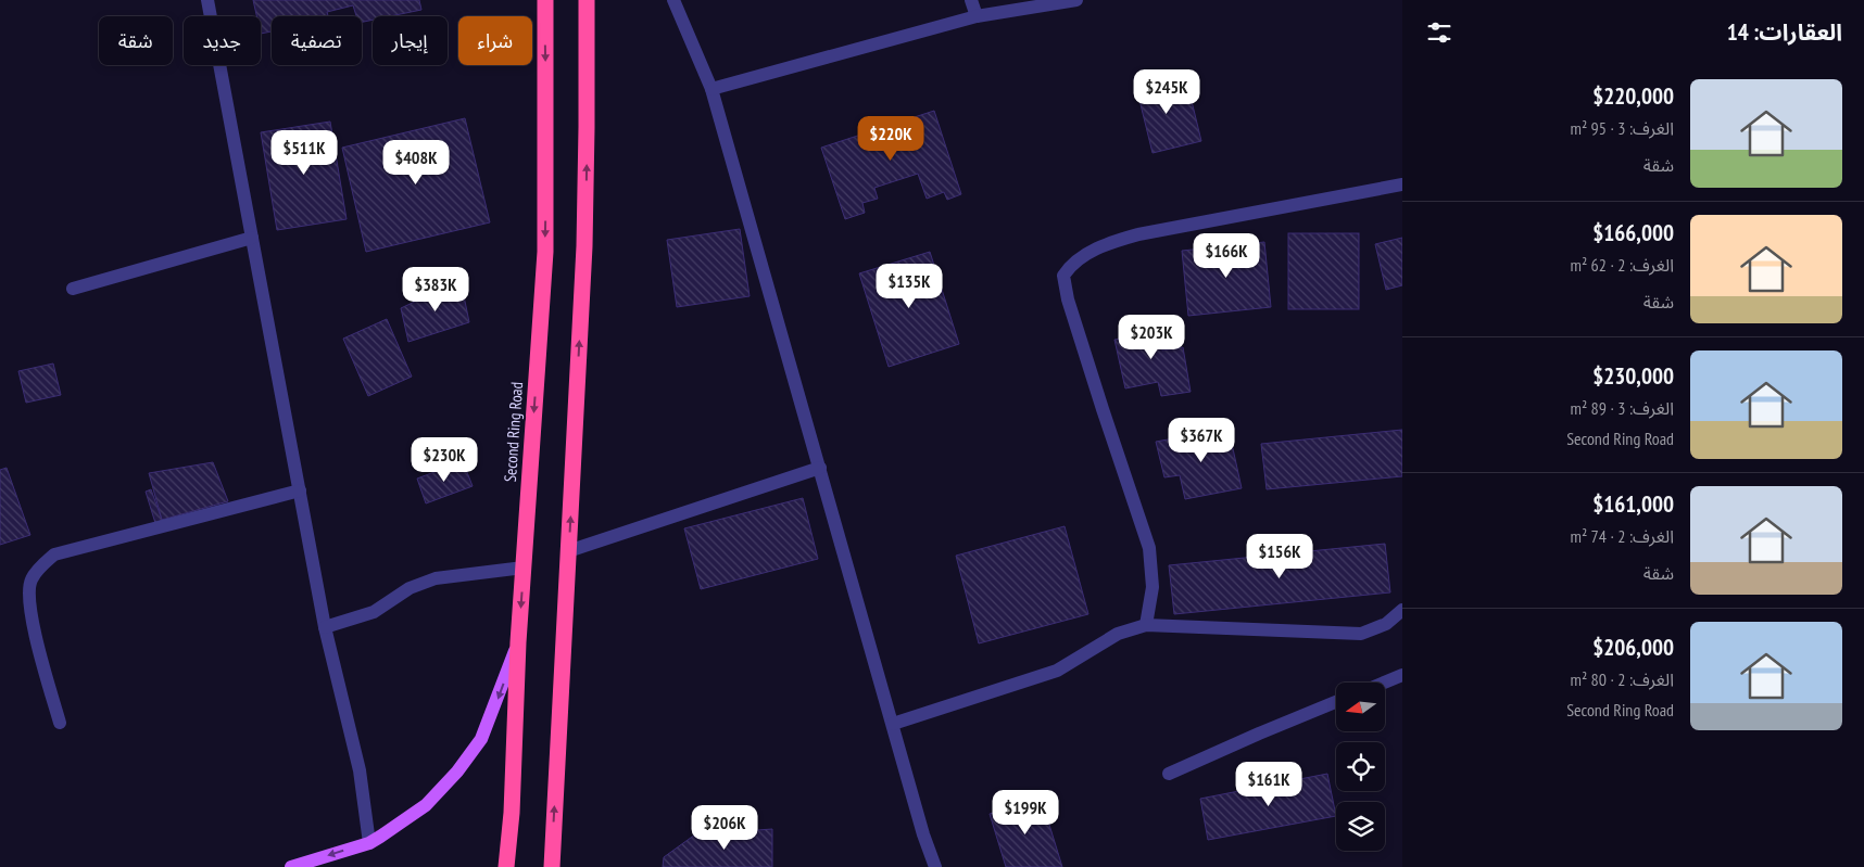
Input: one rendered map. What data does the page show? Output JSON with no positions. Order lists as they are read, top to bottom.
{
  "streets": {
    "highway": ["Second Ring Road"]
  },
  "north": "left",
  "page": {
    "heading": "العقارات: 14",
    "chip": [
      "شراء",
      "إيجار",
      "تصفية",
      "جديد",
      "شقة"
    ],
    "list": [
      {
        "name": "$220,000",
        "note": "الغرف: 3 · 95 m² · شقة"
      },
      {
        "name": "$166,000",
        "note": "الغرف: 2 · 62 m² · شقة"
      },
      {
        "name": "$230,000",
        "note": "الغرف: 3 · 89 m² · Second Ring Road"
      },
      {
        "name": "$161,000",
        "note": "الغرف: 2 · 74 m² · شقة"
      },
      {
        "name": "$206,000",
        "note": "الغرف: 2 · 80 m² · Second Ring Road"
      }
    ],
    "price": [
      "$245K",
      "$220K",
      "$511K",
      "$408K",
      "$166K",
      "$135K",
      "$383K",
      "$203K",
      "$367K",
      "$230K",
      "$156K",
      "$161K",
      "$199K",
      "$206K"
    ]
  }
}
